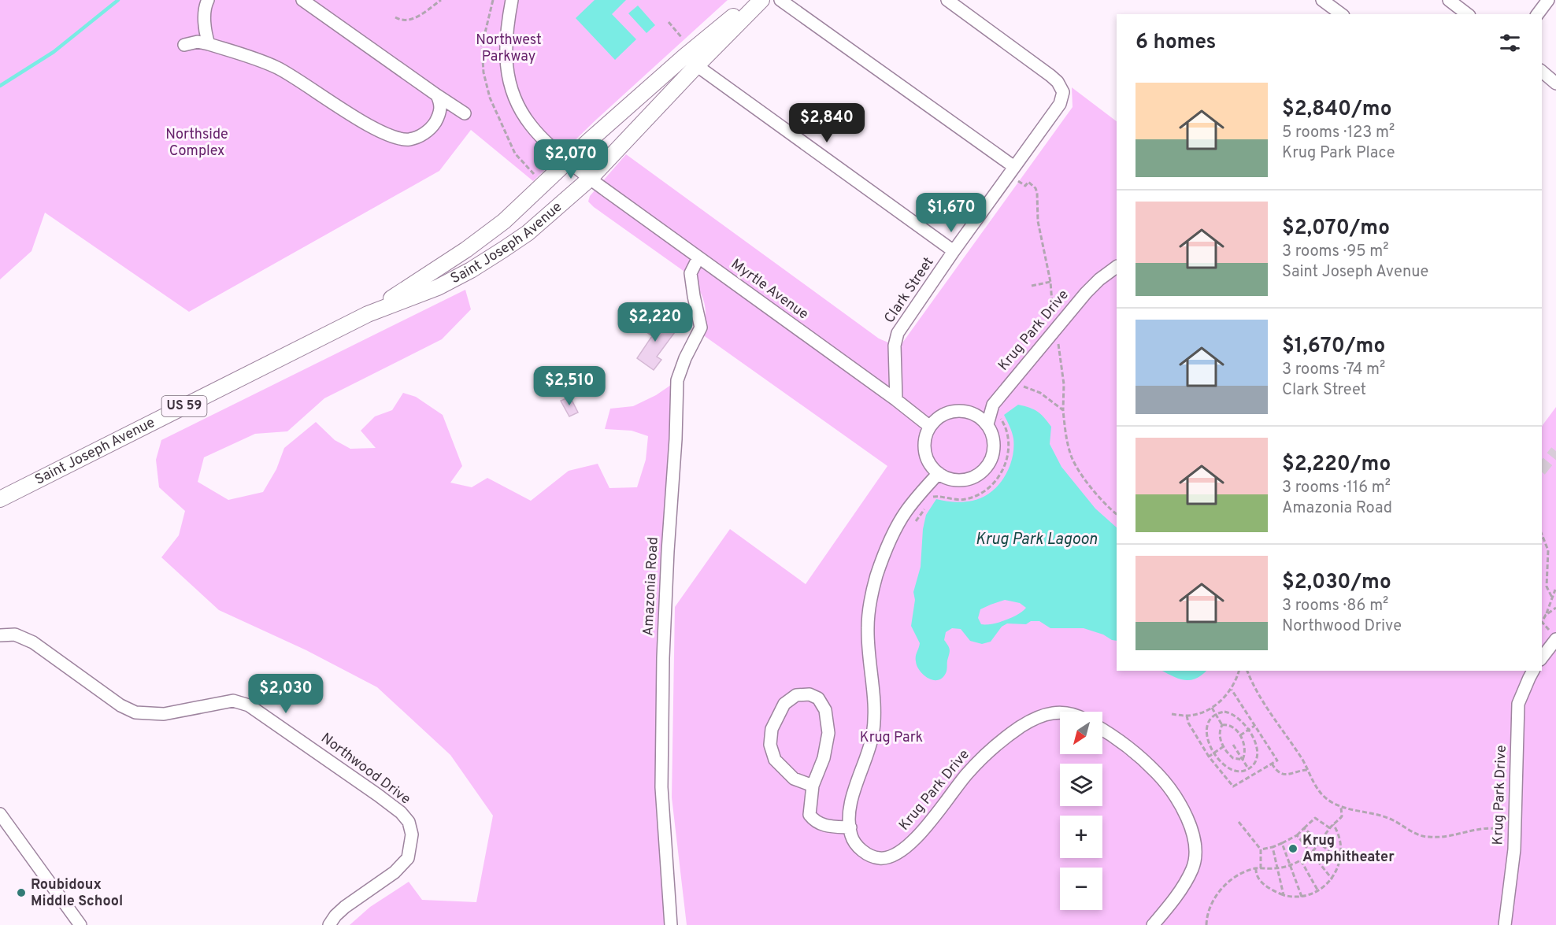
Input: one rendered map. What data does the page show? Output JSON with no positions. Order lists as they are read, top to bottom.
{
  "streets": {
    "main road": ["Saint Joseph Avenue", "US 59"],
    "street": [
      "Myrtle Avenue",
      "Clark Street",
      "Krug Park Drive",
      "Amazonia Road",
      "Northwood Drive"
    ]
  },
  "crossings": [
    ["Saint Joseph Avenue", "Myrtle Avenue"],
    ["Myrtle Avenue", "Clark Street"],
    ["Myrtle Avenue", "Krug Park Drive"],
    ["Myrtle Avenue", "Amazonia Road"]
  ],
  "water": ["Krug Park Lagoon"],
  "parks": ["Northwest Parkway", "Northside Complex", "Krug Park"],
  "places": ["Krug Amphitheater", "Roubidoux Middle School"],
  "north": "bottom left",
  "page": {
    "heading": "6 homes",
    "list": [
      {
        "name": "$2,840/mo",
        "note": "5 rooms · 123 m² · Krug Park Place"
      },
      {
        "name": "$2,070/mo",
        "note": "3 rooms · 95 m² · Saint Joseph Avenue"
      },
      {
        "name": "$1,670/mo",
        "note": "3 rooms · 74 m² · Clark Street"
      },
      {
        "name": "$2,220/mo",
        "note": "3 rooms · 116 m² · Amazonia Road"
      },
      {
        "name": "$2,030/mo",
        "note": "3 rooms · 86 m² · Northwood Drive"
      }
    ],
    "price": [
      "$2,840",
      "$2,070",
      "$1,670",
      "$2,220",
      "$2,510",
      "$2,030"
    ],
    "map_buttons": ["+", "−"]
  }
}
